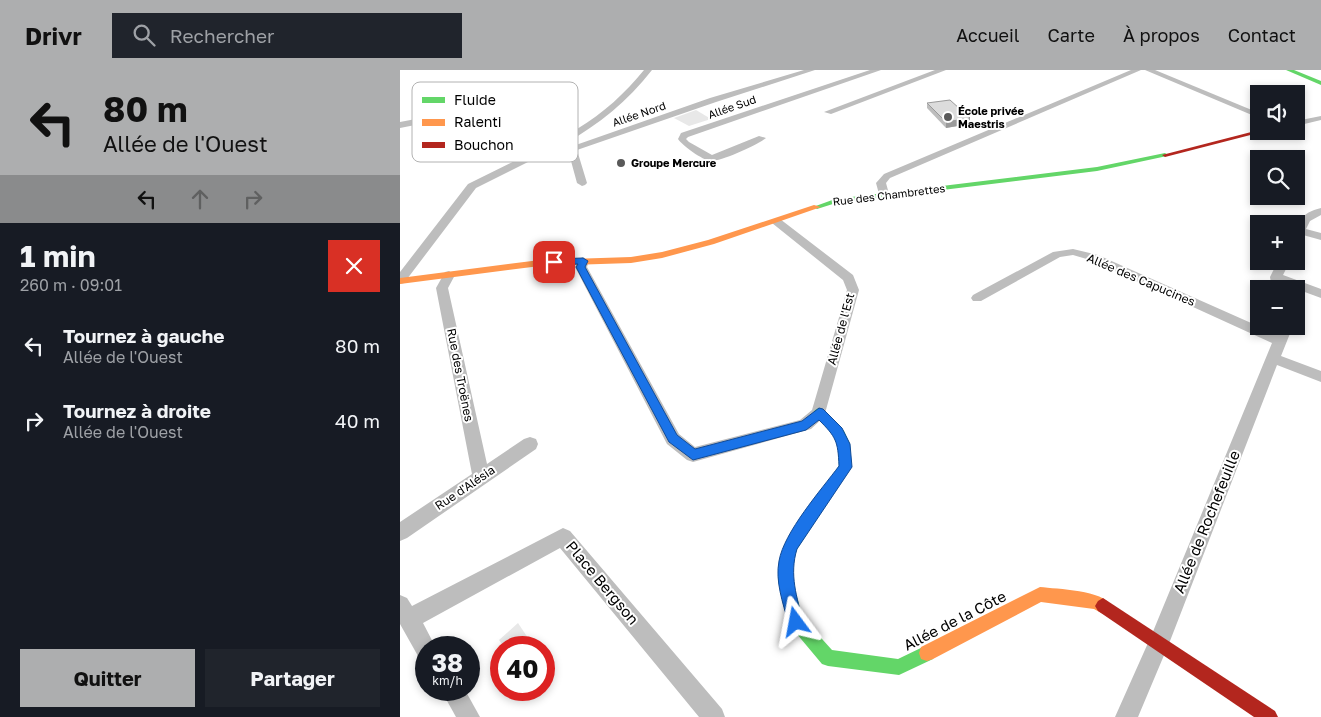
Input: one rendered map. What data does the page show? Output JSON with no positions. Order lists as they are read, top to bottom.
{
  "streets": {
    "street": [
      "Allée Sud",
      "Allée Nord",
      "Rue des Chambrettes",
      "Allée des Capucines",
      "Allée de l'Est",
      "Rue des Troënes",
      "Rue d'Alésia",
      "Allée de Rochefeuille",
      "Place Bergson",
      "Allée de la Côte"
    ]
  },
  "crossings": [
    ["Rue des Chambrettes", "Allée de l'Est"],
    ["Rue des Chambrettes", "Rue des Troënes"],
    ["Allée de l'Est", "Allée de la Côte"],
    ["Rue des Troënes", "Rue d'Alésia"],
    ["Allée de Rochefeuille", "Allée de la Côte"]
  ],
  "places": ["École privée Maestris", "Groupe Mercure"],
  "legend": ["Fluide", "Ralenti", "Bouchon"],
  "page": {
    "header": "Drivr",
    "search": "Rechercher",
    "nav": [
      "Accueil",
      "Carte",
      "À propos",
      "Contact"
    ],
    "turn": ["80 m", "Allée de l'Ouest"],
    "map_buttons": ["+", "−"],
    "heading": ["1 min", "260 m · 09:01"],
    "list": [
      {
        "name": "Tournez à gauche",
        "note": "Allée de l'Ouest",
        "value": "80 m"
      },
      {
        "name": "Tournez à droite",
        "note": "Allée de l'Ouest",
        "value": "40 m"
      }
    ],
    "speed": "38 km/h",
    "limit": "40",
    "buttons": ["Quitter", "Partager"]
  }
}
